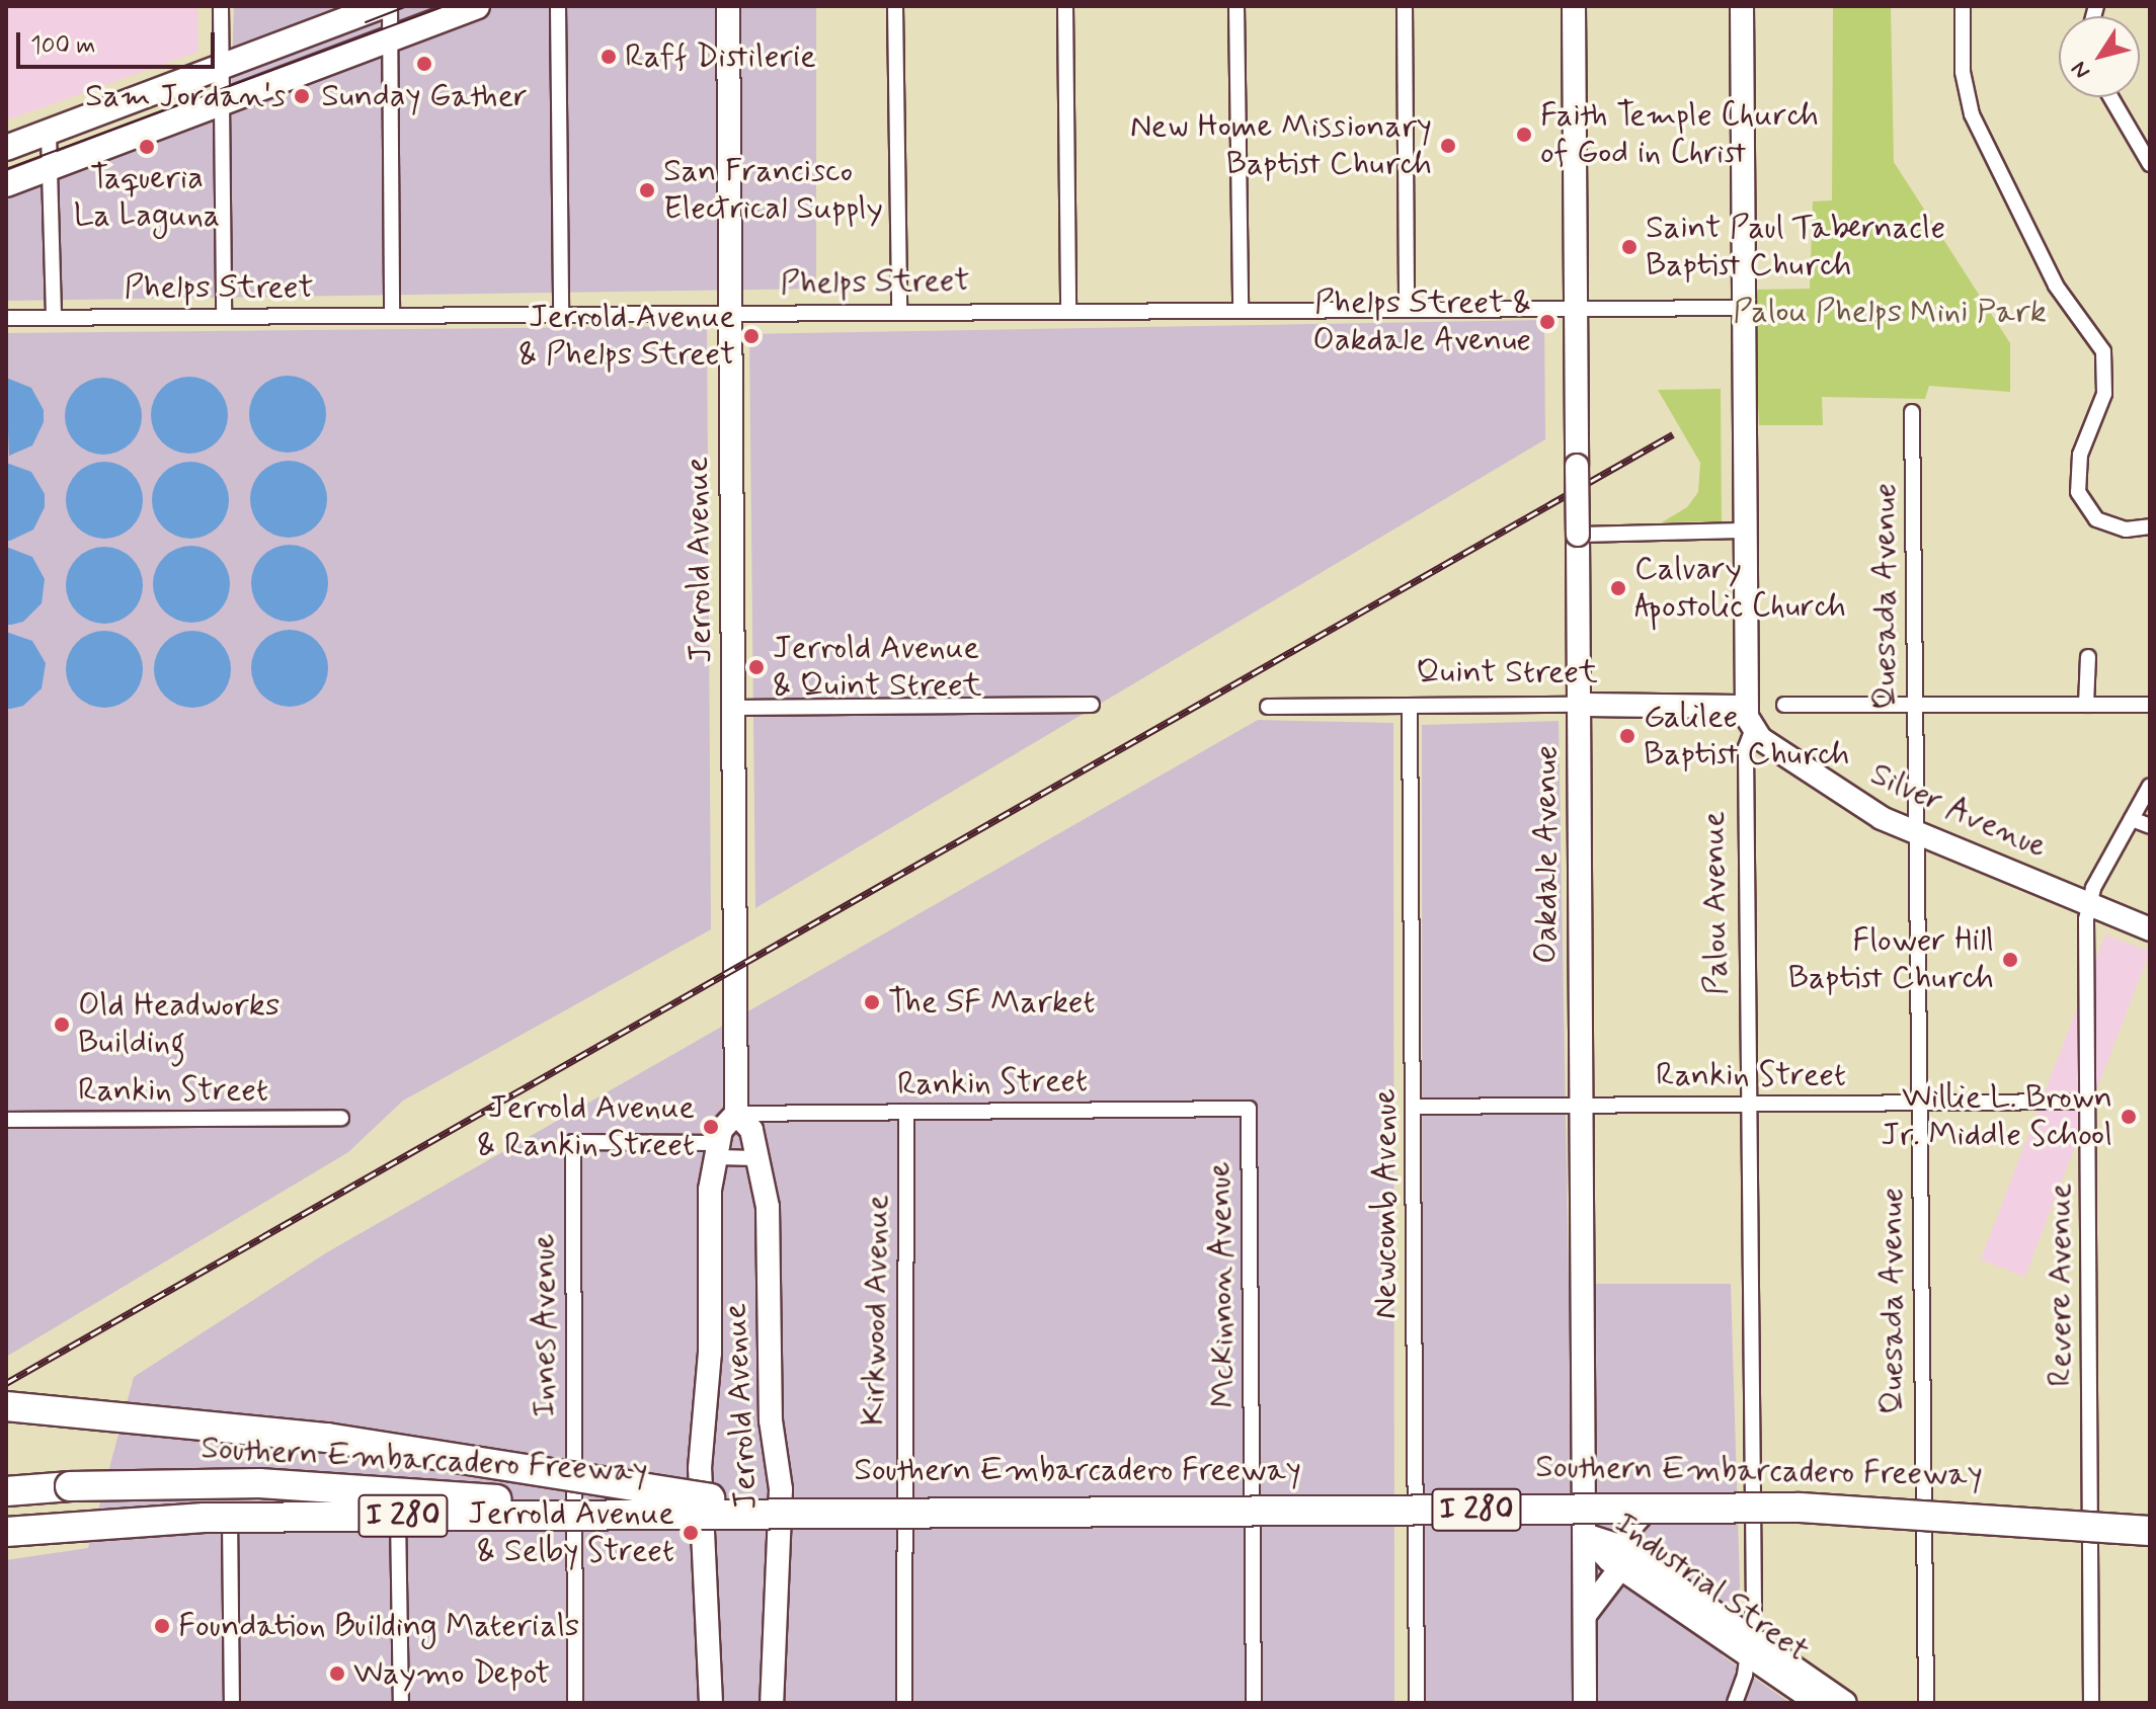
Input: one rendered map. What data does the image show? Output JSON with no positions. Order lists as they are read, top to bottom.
{
  "streets": {
    "highway": ["Southern Embarcadero Freeway", "I 280"],
    "street": [
      "Phelps Street",
      "Jerrold Avenue",
      "Quesada Avenue",
      "Quint Street",
      "Silver Avenue",
      "Oakdale Avenue",
      "Palou Avenue",
      "Rankin Street",
      "Newcomb Avenue",
      "McKinnon Avenue",
      "Revere Avenue",
      "Kirkwood Avenue",
      "Innes Avenue",
      "Industrial Street"
    ]
  },
  "crossings": [
    ["Phelps Street", "Jerrold Avenue"],
    ["Phelps Street", "Oakdale Avenue"],
    ["Phelps Street", "Palou Avenue"],
    ["Jerrold Avenue", "Rankin Street"],
    ["Jerrold Avenue", "Innes Avenue"],
    ["Quesada Avenue", "Silver Avenue"],
    ["Quesada Avenue", "Rankin Street"],
    ["Quint Street", "Oakdale Avenue"],
    ["Quint Street", "Palou Avenue"],
    ["Quint Street", "Newcomb Avenue"],
    ["Silver Avenue", "Palou Avenue"],
    ["Silver Avenue", "Revere Avenue"],
    ["Oakdale Avenue", "Rankin Street"],
    ["Oakdale Avenue", "Industrial Street"],
    ["Palou Avenue", "Rankin Street"],
    ["Palou Avenue", "Industrial Street"],
    ["Rankin Street", "Newcomb Avenue"],
    ["Rankin Street", "McKinnon Avenue"],
    ["Rankin Street", "Revere Avenue"],
    ["Rankin Street", "Kirkwood Avenue"],
    ["Revere Avenue", "Southern Embarcadero Freeway"]
  ],
  "parks": ["Palou Phelps Mini Park"],
  "places": [
    "Raff Distilerie",
    "Sunday Gather",
    "Sam Jordan's",
    "Faith Temple Church of God in Christ",
    "New Home Missionary Baptist Church",
    "Taqueria La Laguna",
    "San Francisco Electrical Supply",
    "Saint Paul Tabernacle Baptist Church",
    "Phelps Street & Oakdale Avenue",
    "Jerrold Avenue & Phelps Street",
    "Calvary Apostolic Church",
    "Jerrold Avenue & Quint Street",
    "Galilee Baptist Church",
    "Flower Hill Baptist Church",
    "The SF Market",
    "Old Headworks Building",
    "Willie L. Brown Jr. Middle School",
    "Jerrold Avenue & Rankin Street",
    "Jerrold Avenue & Selby Street",
    "Foundation Building Materials",
    "Waymo Depot"
  ],
  "scale_bar": "100 m",
  "north": "bottom left"
}
